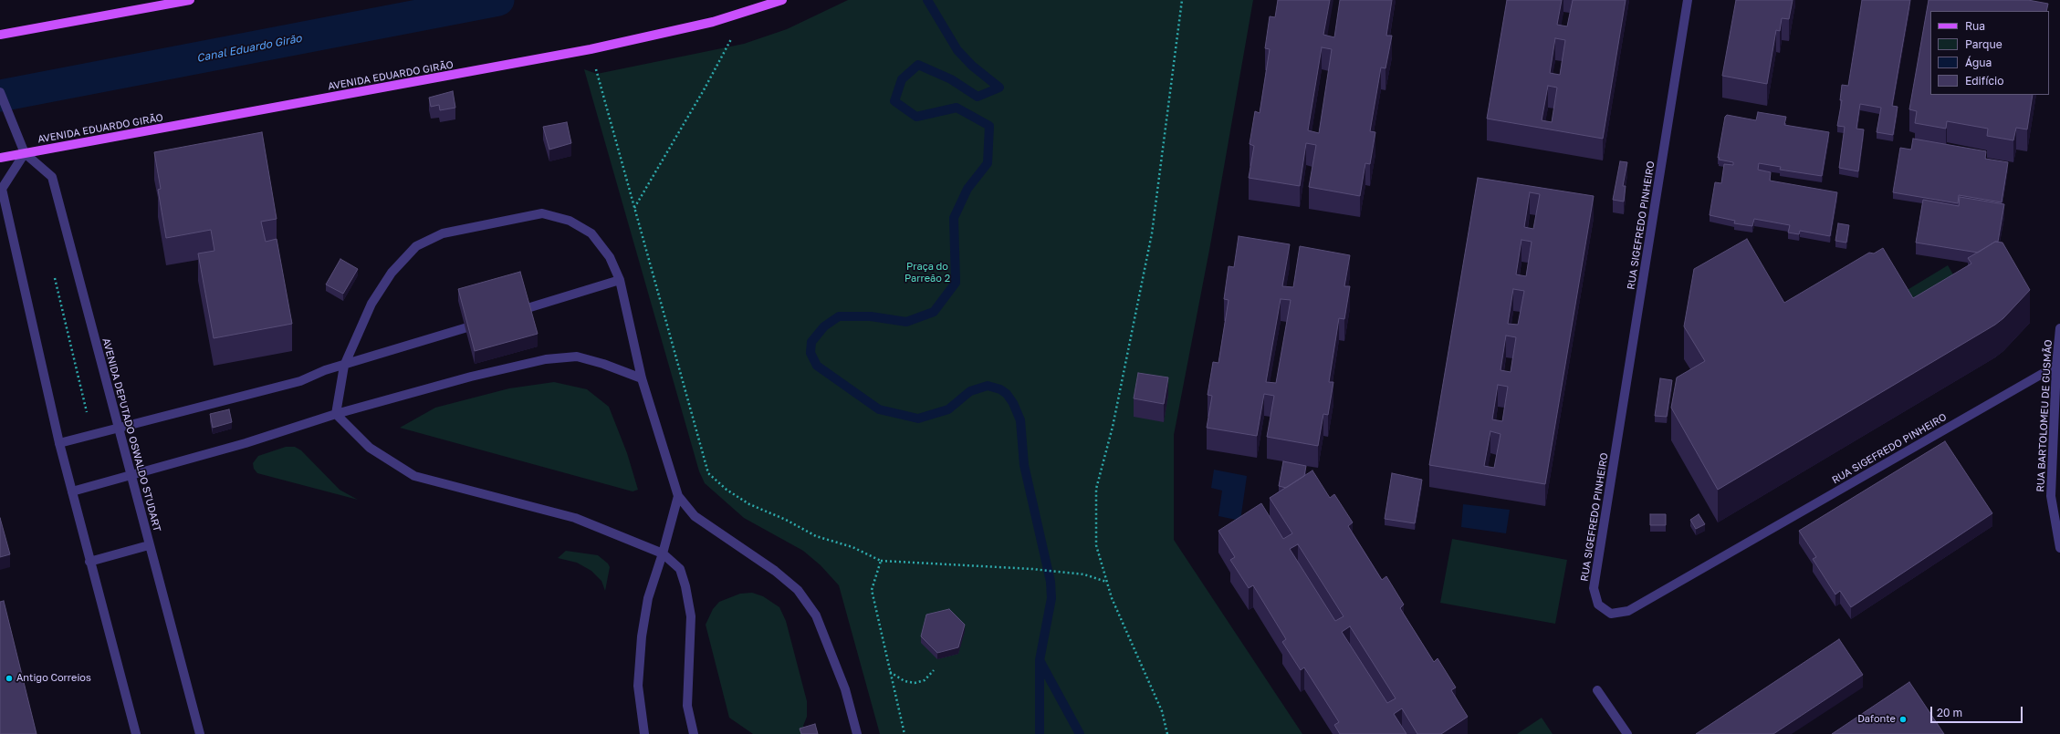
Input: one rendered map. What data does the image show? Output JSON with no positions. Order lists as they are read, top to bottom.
{
  "streets": {
    "main road": ["AVENIDA EDUARDO GIRÃO"],
    "street": ["RUA SIGEFREDO PINHEIRO", "RUA BARTOLOMEU DE GUSMÃO", "AVENIDA DEPUTADO OSWALDO STUDART"]
  },
  "crossings": [
    ["AVENIDA EDUARDO GIRÃO", "AVENIDA DEPUTADO OSWALDO STUDART"],
    ["RUA SIGEFREDO PINHEIRO", "RUA BARTOLOMEU DE GUSMÃO"]
  ],
  "water": ["Canal Eduardo Girão"],
  "parks": ["Praça do Parreão 2"],
  "places": ["Antigo Correios", "Dafonte"],
  "legend": [
    "Rua",
    "Parque",
    "Água",
    "Edifício"
  ],
  "scale_bar": "20 m"
}
